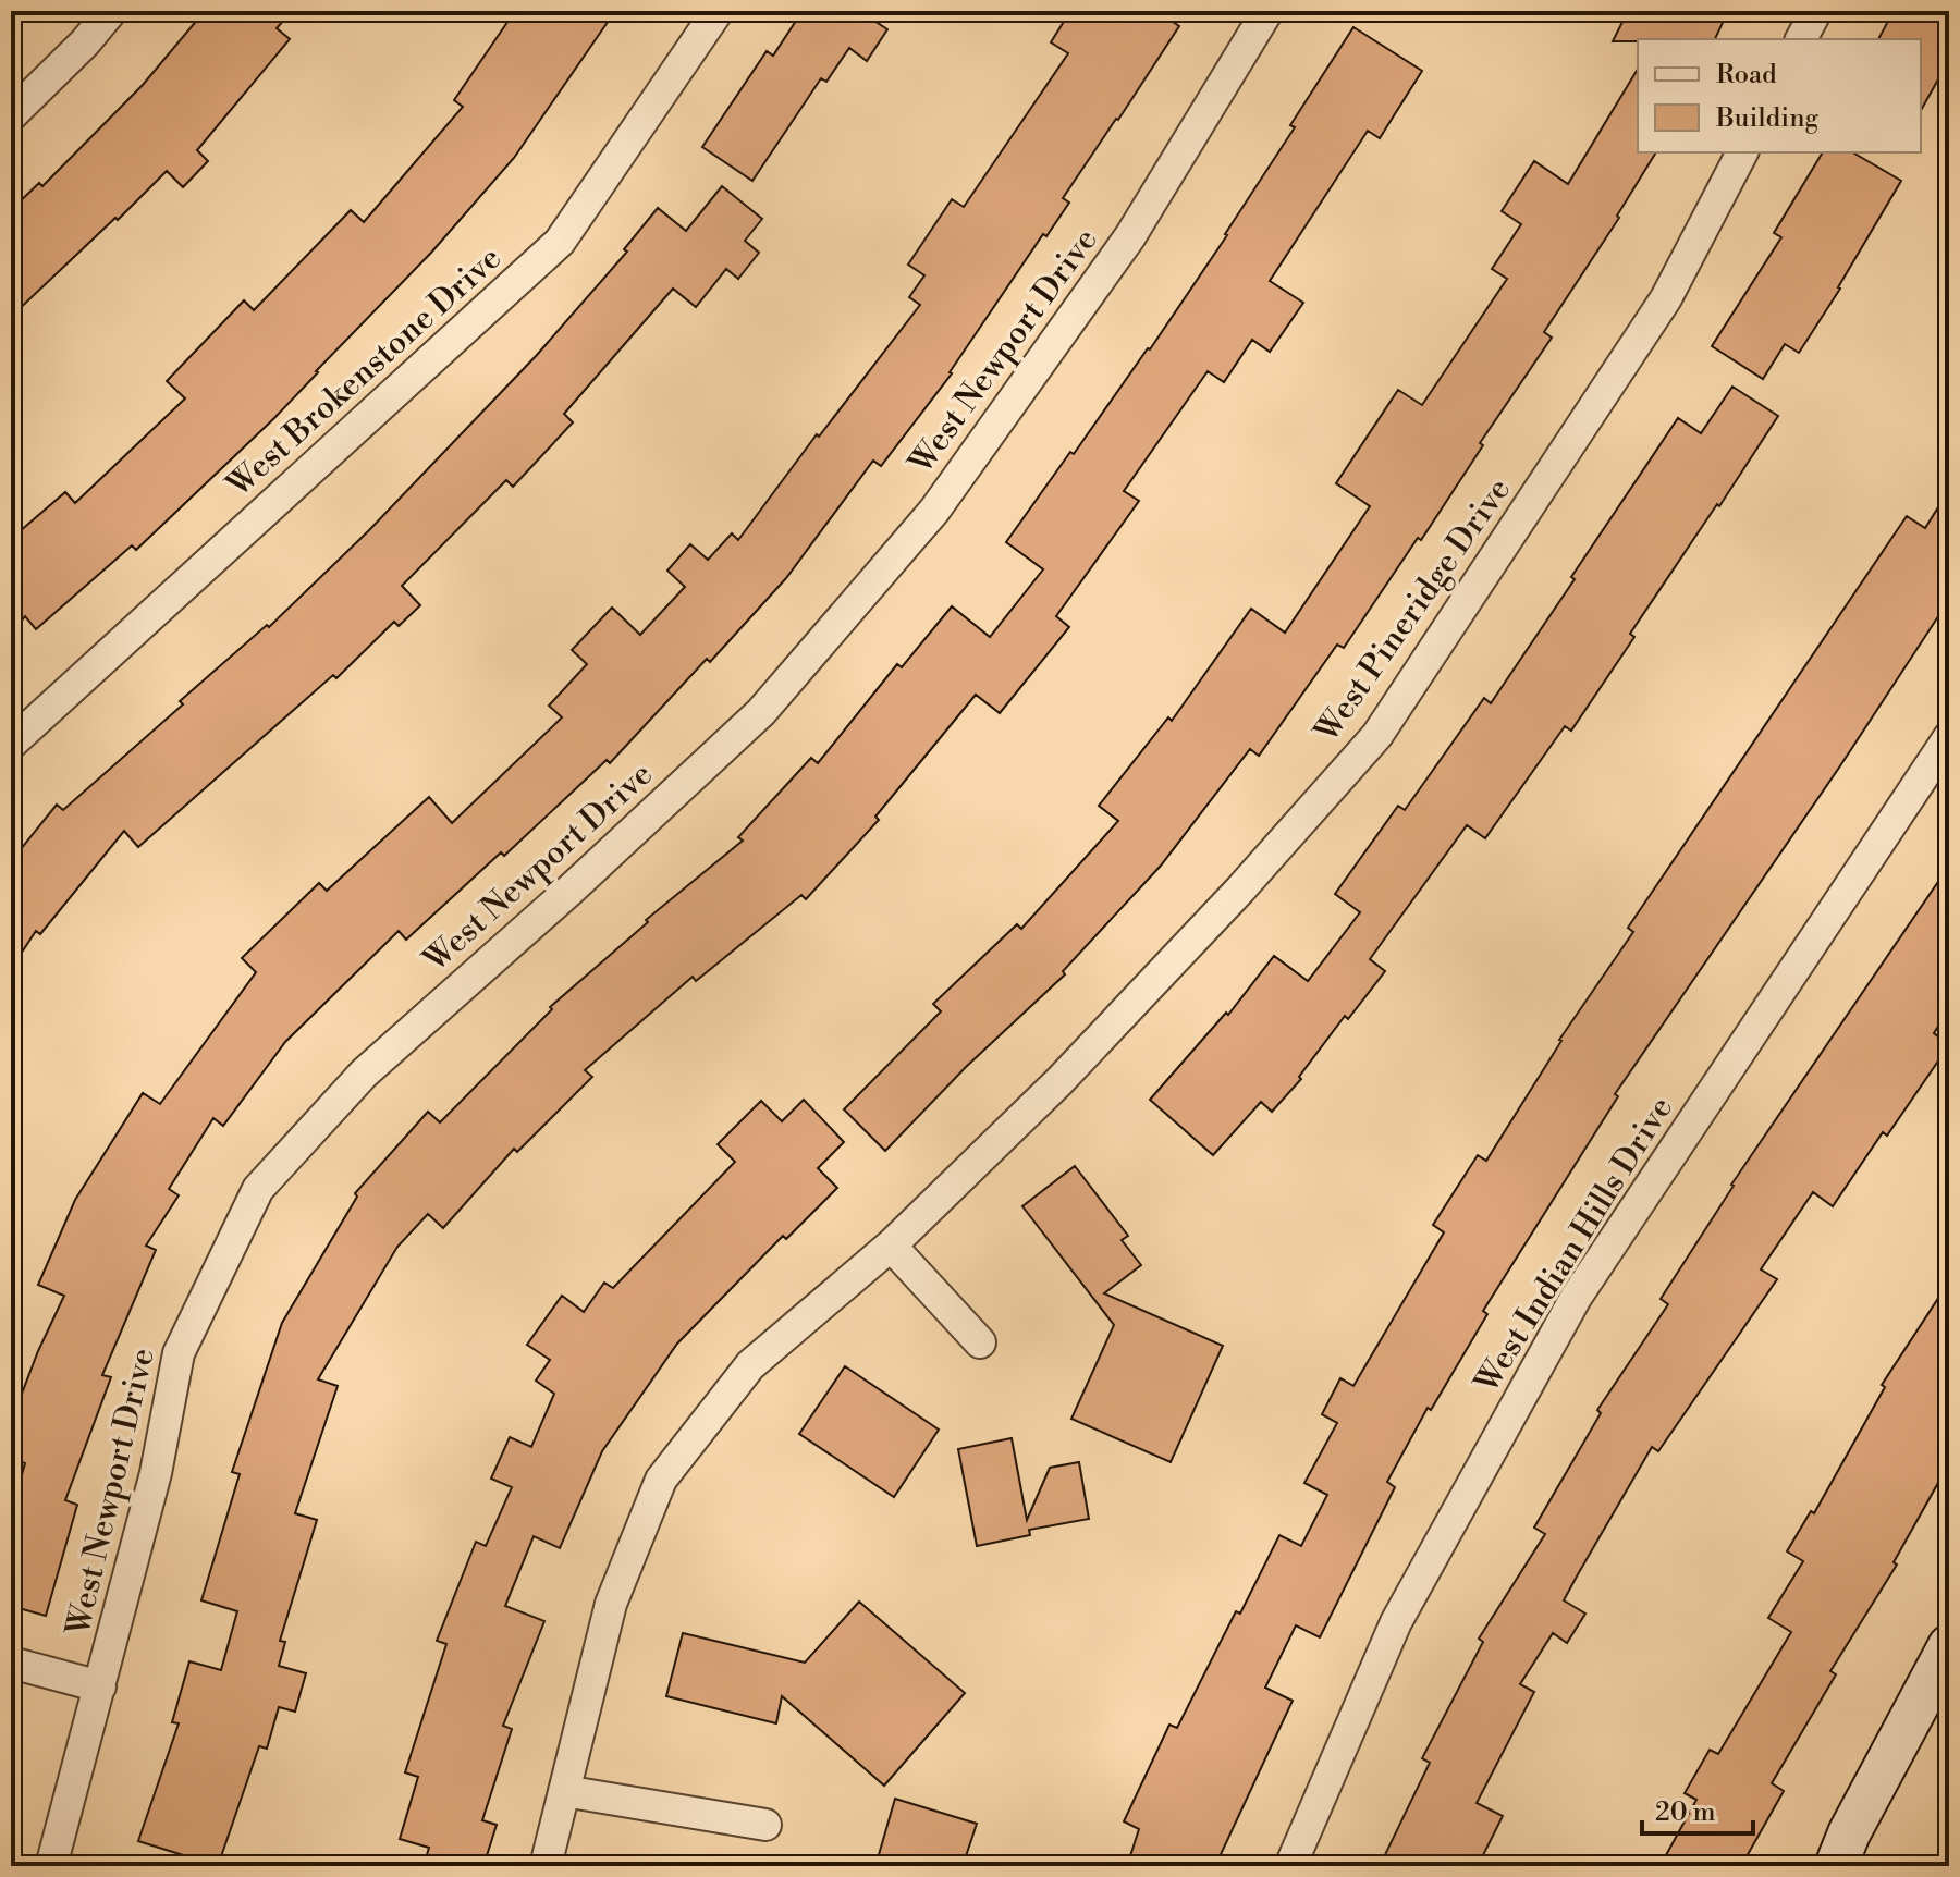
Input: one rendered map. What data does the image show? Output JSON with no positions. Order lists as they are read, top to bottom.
{
  "streets": {
    "street": [
      "West Newport Drive",
      "West Brokenstone Drive",
      "West Pineridge Drive",
      "West Indian Hills Drive"
    ]
  },
  "legend": ["Road", "Building"],
  "scale_bar": "20 m"
}
